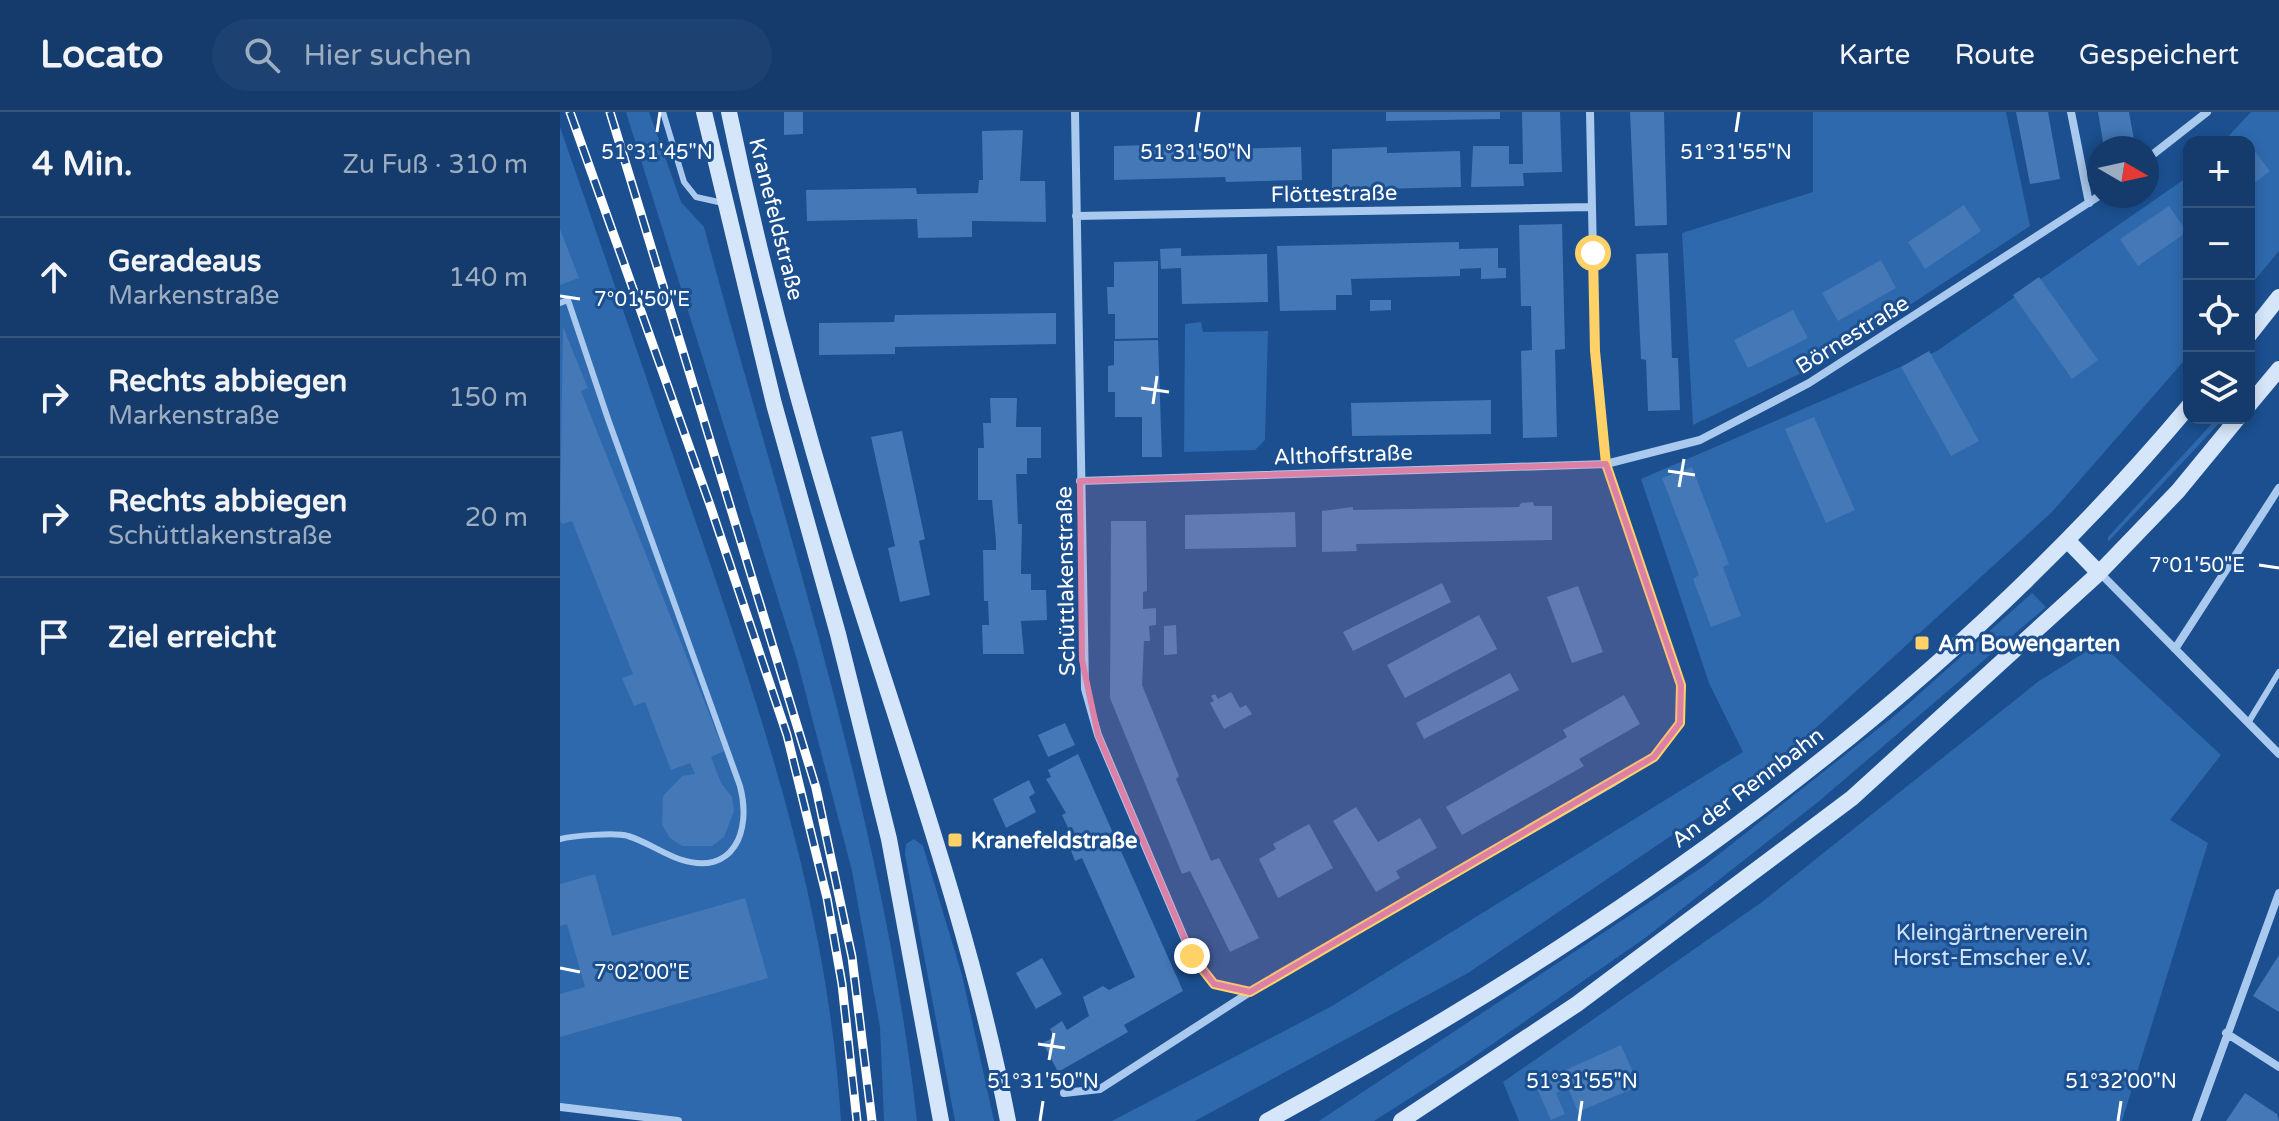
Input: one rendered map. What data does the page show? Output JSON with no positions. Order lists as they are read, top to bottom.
{
  "streets": {
    "main road": ["Kranefeldstraße", "An der Rennbahn"],
    "street": [
      "Flöttestraße",
      "Börnestraße",
      "Althoffstraße",
      "Schüttlakenstraße"
    ]
  },
  "crossings": [
    ["Flöttestraße", "Schüttlakenstraße"],
    ["Börnestraße", "Althoffstraße"],
    ["Althoffstraße", "Schüttlakenstraße"]
  ],
  "parks": ["Kleingärtnerverein Horst-Emscher e.V."],
  "places": {
    "transit": ["Am Bowengarten", "Kranefeldstraße"]
  },
  "north": "right",
  "page": {
    "header": "Locato",
    "search": "Hier suchen",
    "nav": ["Karte", "Route", "Gespeichert"],
    "heading": ["4 Min.", "Zu Fuß · 310 m"],
    "map_buttons": ["+", "−"],
    "list": [
      ["Geradeaus", "Markenstraße", "140 m"],
      ["Rechts abbiegen", "Markenstraße", "150 m"],
      ["Rechts abbiegen", "Schüttlakenstraße", "20 m"],
      "Ziel erreicht"
    ]
  },
  "coordinates": [
    "51°31'45\"N",
    "51°31'50\"N",
    "51°31'55\"N",
    "7°01'50\"E",
    "7°02'00\"E",
    "51°32'00\"N"
  ]
}
